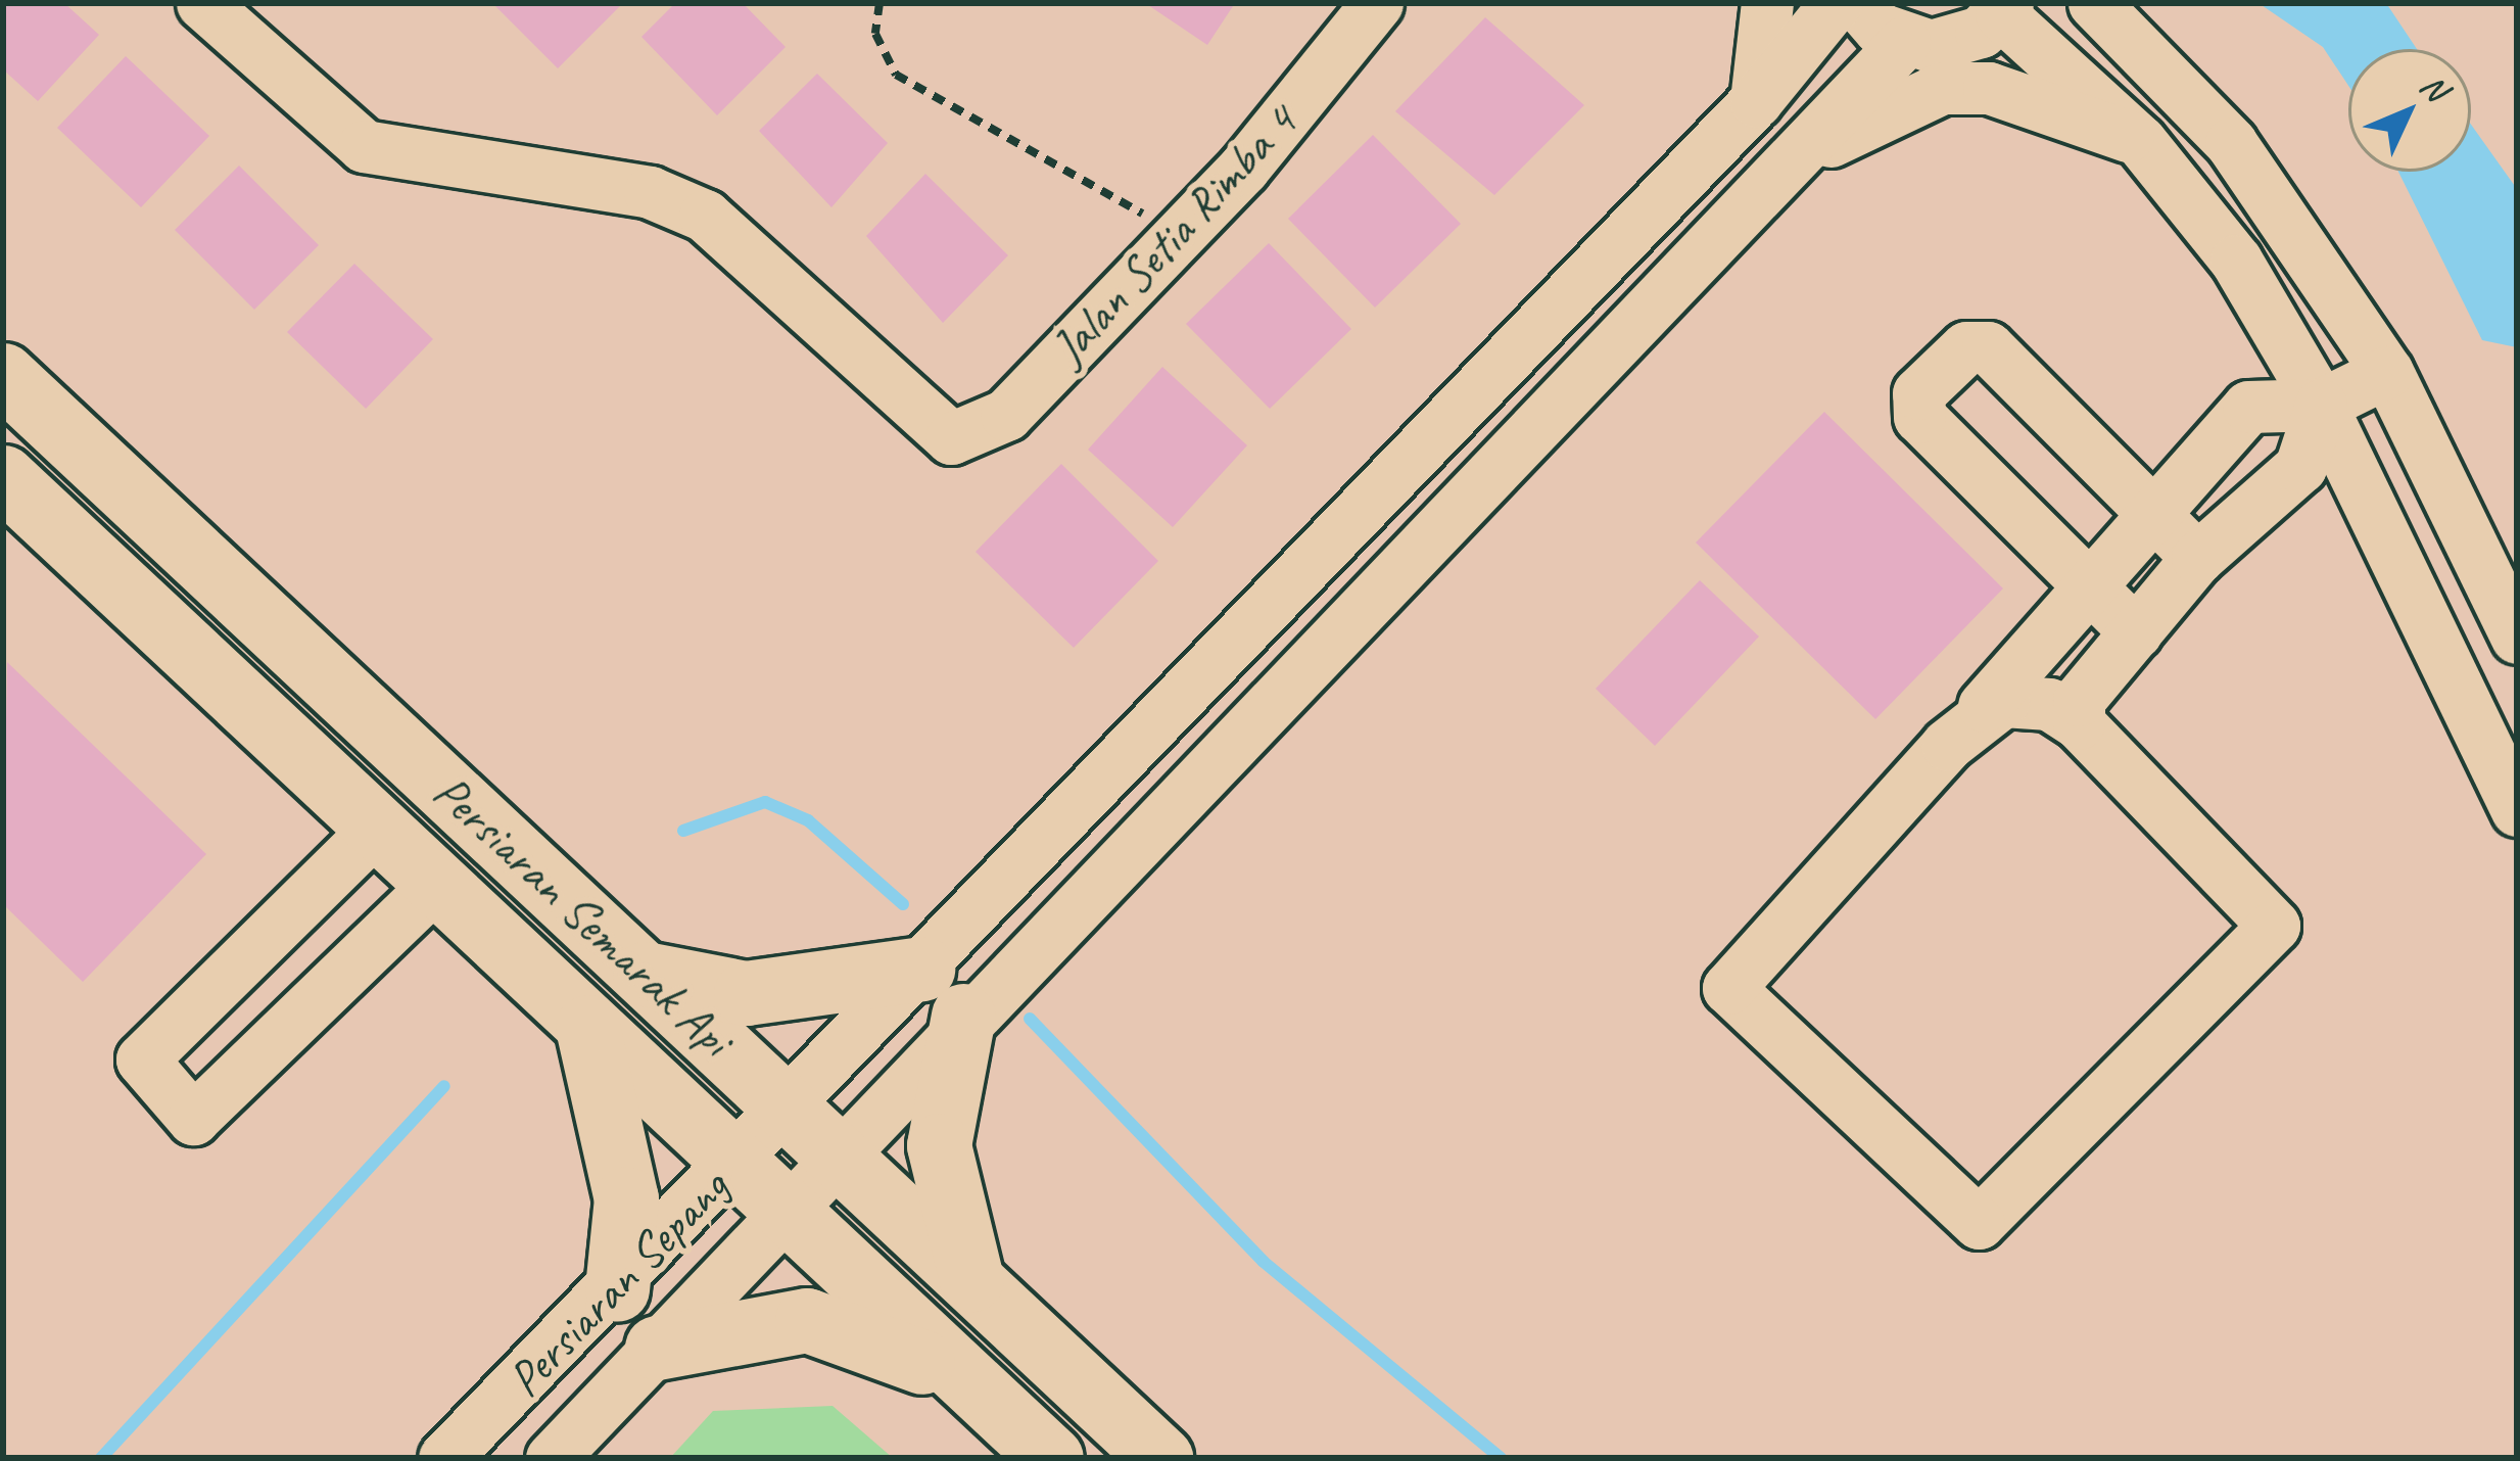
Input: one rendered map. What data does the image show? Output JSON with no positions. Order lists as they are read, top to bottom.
{
  "streets": {
    "main road": ["Persiaran Semarak Api"],
    "street": ["Jalan Setia Rimba 4", "Persiaran Sepang"]
  },
  "crossings": [
    ["Persiaran Semarak Api", "Persiaran Sepang"]
  ],
  "north": "top right"
}
